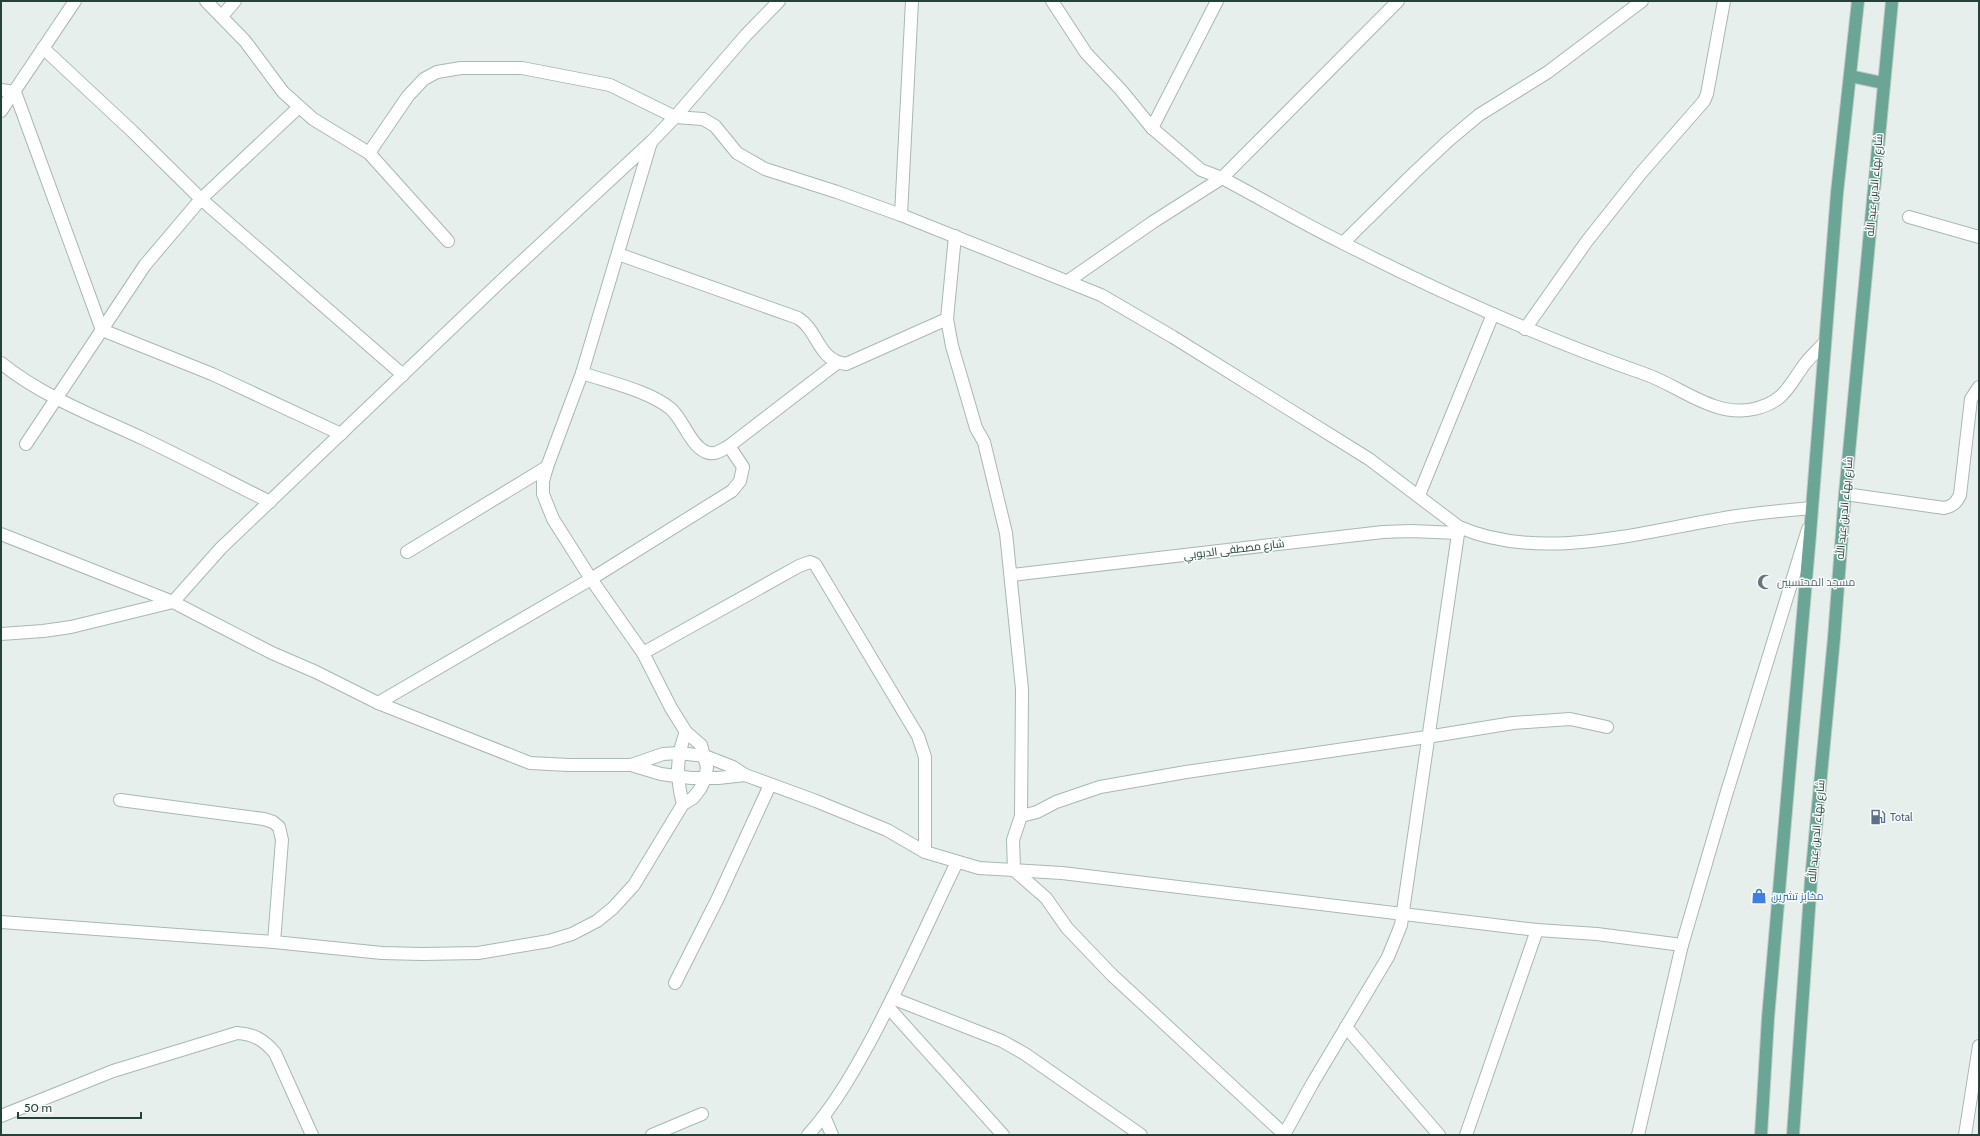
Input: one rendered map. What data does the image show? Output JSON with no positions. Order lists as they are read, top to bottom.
{
  "streets": {
    "main road": ["شارع بهاء الدين عبد الله"],
    "street": ["شارع مصطفى الدبوبي"]
  },
  "places": {
    "mosque": ["مسجد المحتسبين"],
    "fuel station": ["Total"],
    "shop": ["مخابز تشرين"]
  },
  "scale_bar": "50 m"
}
